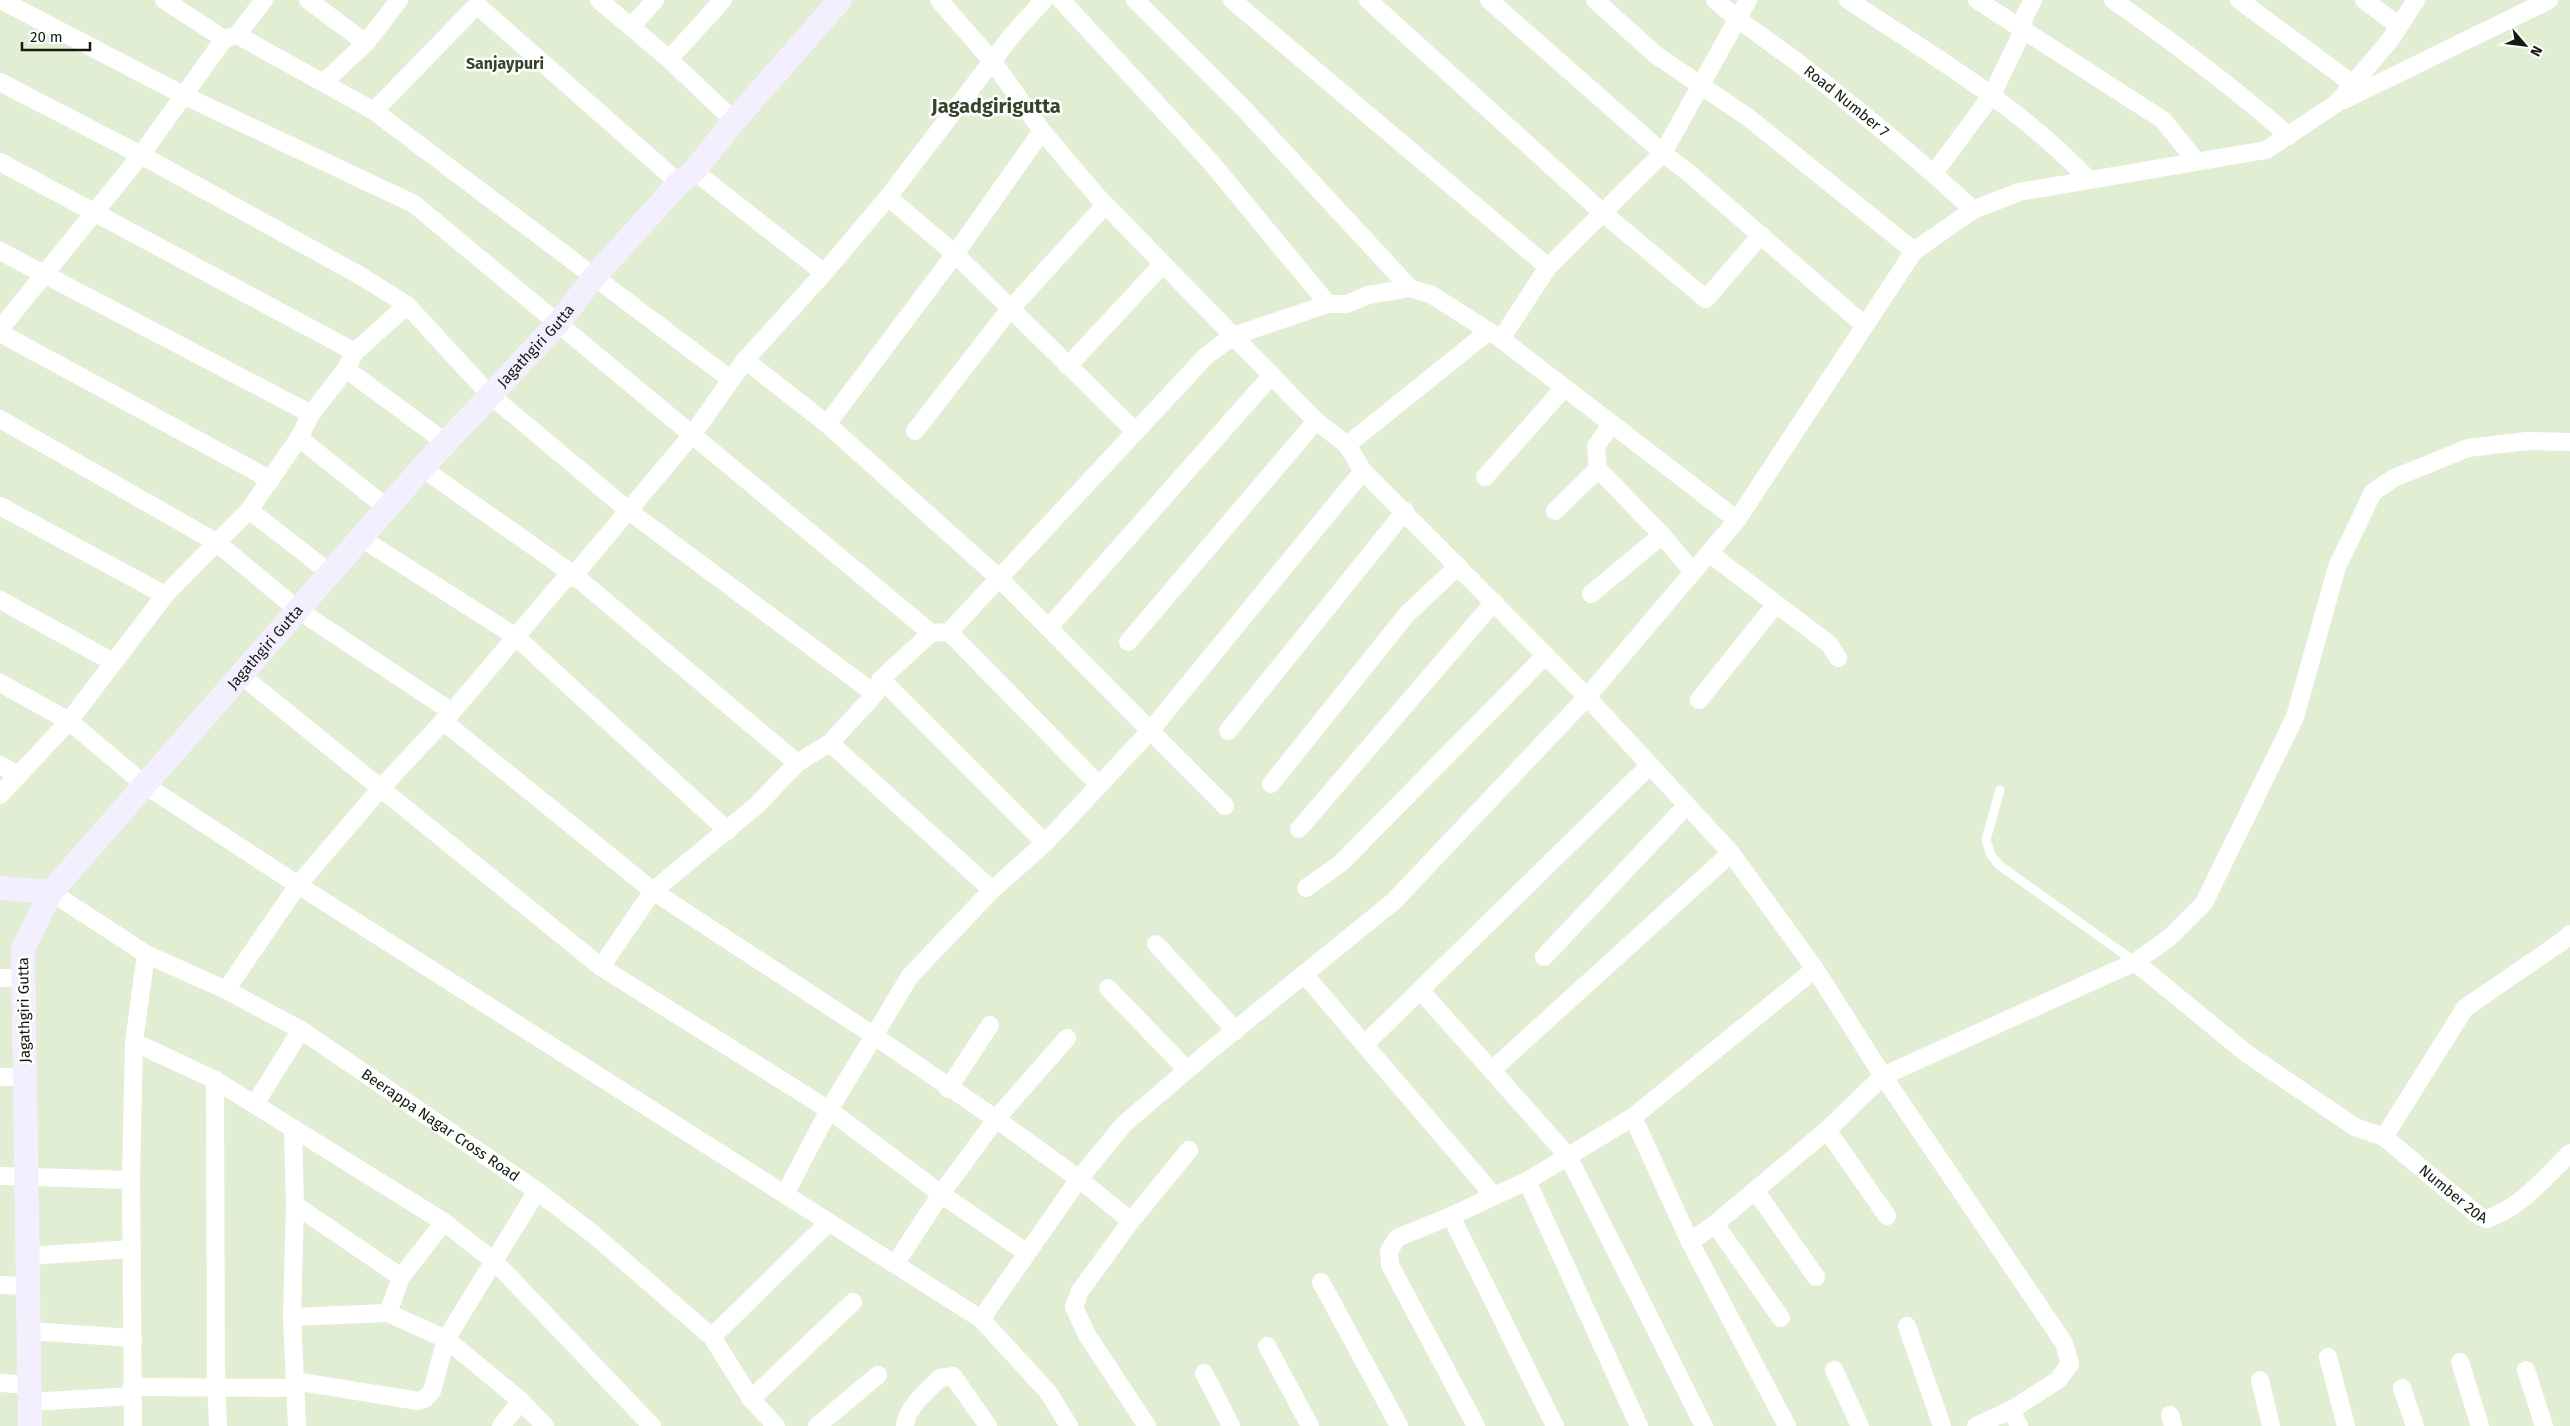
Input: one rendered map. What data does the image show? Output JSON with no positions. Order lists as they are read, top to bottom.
{
  "streets": {
    "street": [
      "Road Number 7",
      "Jagathgiri Gutta",
      "Beerappa Nagar Cross Road",
      "Number 20A"
    ]
  },
  "crossings": [
    ["Jagathgiri Gutta", "Beerappa Nagar Cross Road"]
  ],
  "districts": ["Sanjaypuri", "Jagadgirigutta"],
  "scale_bar": "20 m",
  "north": "bottom right"
}
